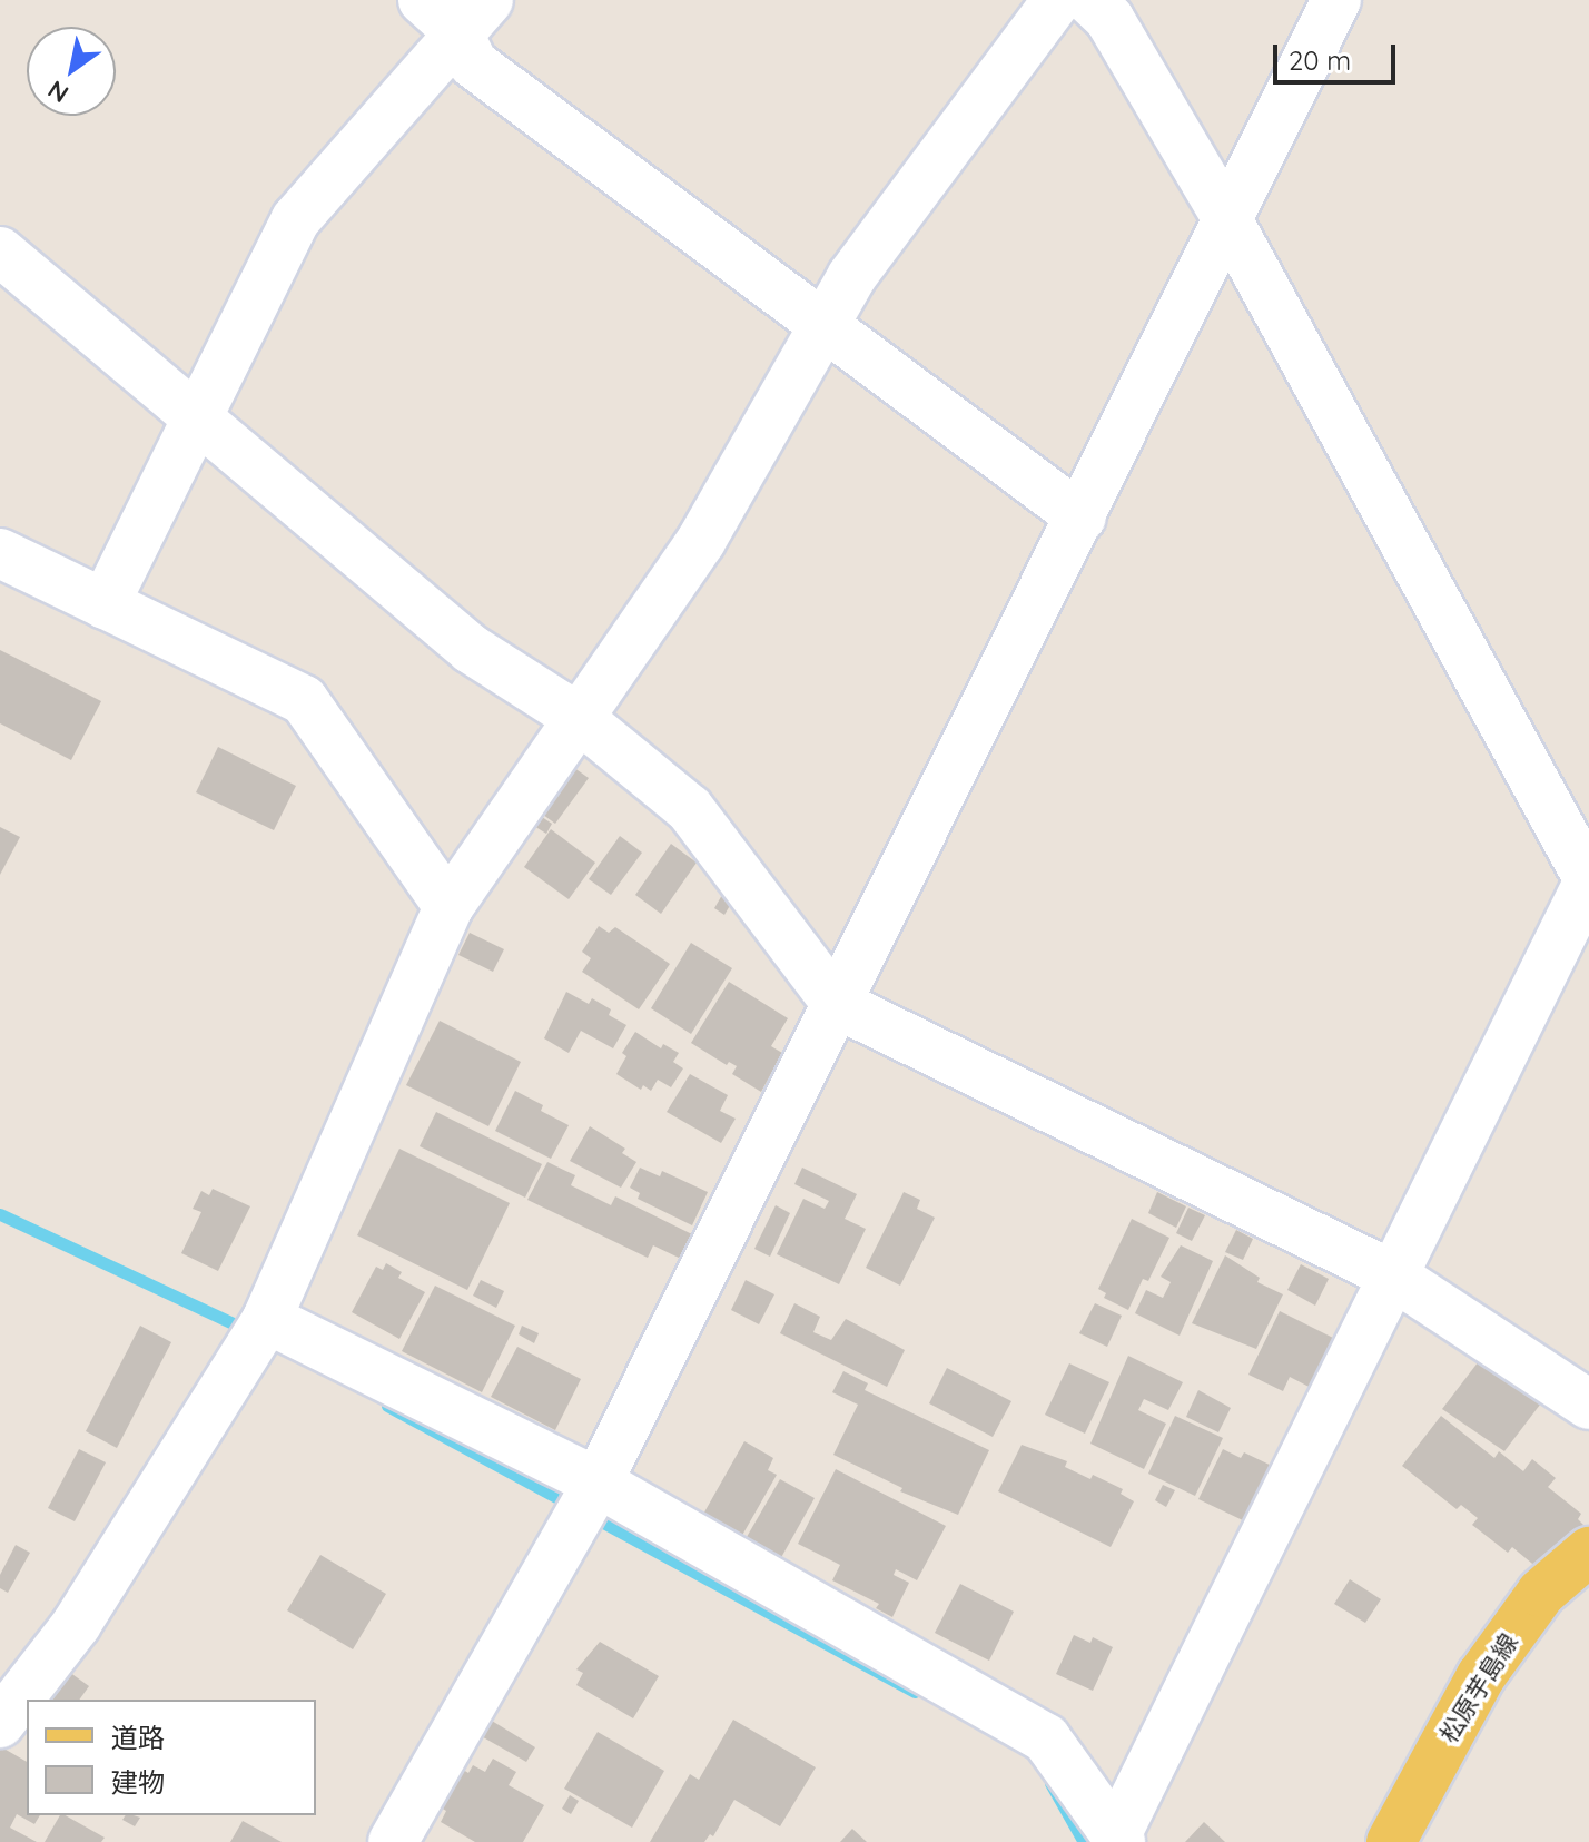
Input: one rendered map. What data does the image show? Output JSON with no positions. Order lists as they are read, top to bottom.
{
  "streets": {
    "main road": ["松原芋島線"]
  },
  "legend": ["道路", "建物"],
  "scale_bar": "20 m",
  "north": "bottom left"
}
